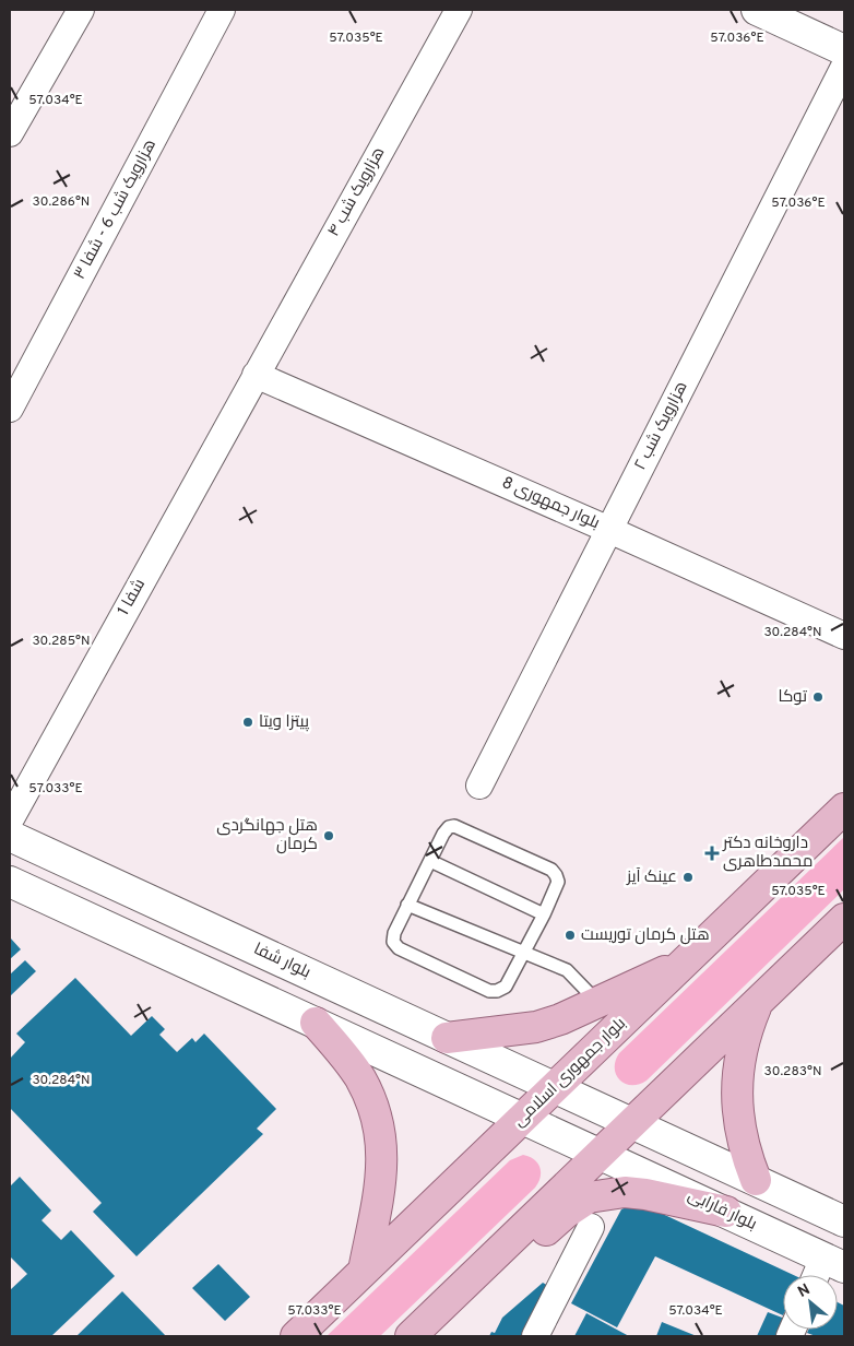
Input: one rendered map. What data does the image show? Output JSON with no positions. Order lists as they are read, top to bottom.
{
  "streets": {
    "main road": ["بلوار جمهوری اسلامی"],
    "street": [
      "هزارویک شب ۴",
      "هزارویک شب 6 - شفا ۳",
      "هزارویک شب ۲",
      "بلوار جمهوری 8",
      "شفا 1",
      "بلوار شفا",
      "بلوار فارابی"
    ]
  },
  "crossings": [
    ["هزارویک شب ۴", "بلوار جمهوری 8"],
    ["هزارویک شب ۴", "شفا 1"],
    ["هزارویک شب ۲", "بلوار جمهوری 8"],
    ["بلوار جمهوری 8", "شفا 1"],
    ["بلوار شفا", "بلوار جمهوری اسلامی"],
    ["بلوار جمهوری اسلامی", "بلوار فارابی"]
  ],
  "places": {
    "other": [
      "توکا",
      "پیتزا ویتا",
      "هتل جهانگردی کرمان",
      "عینک آیز",
      "هتل کرمان توریست"
    ],
    "health": ["داروخانه دکتر محمدطاهری"]
  },
  "north": "top left",
  "coordinates": [
    "57.035°E",
    "57.036°E",
    "57.034°E",
    "30.286°N",
    "30.284°N",
    "30.285°N",
    "57.033°E",
    "30.283°N"
  ]
}
